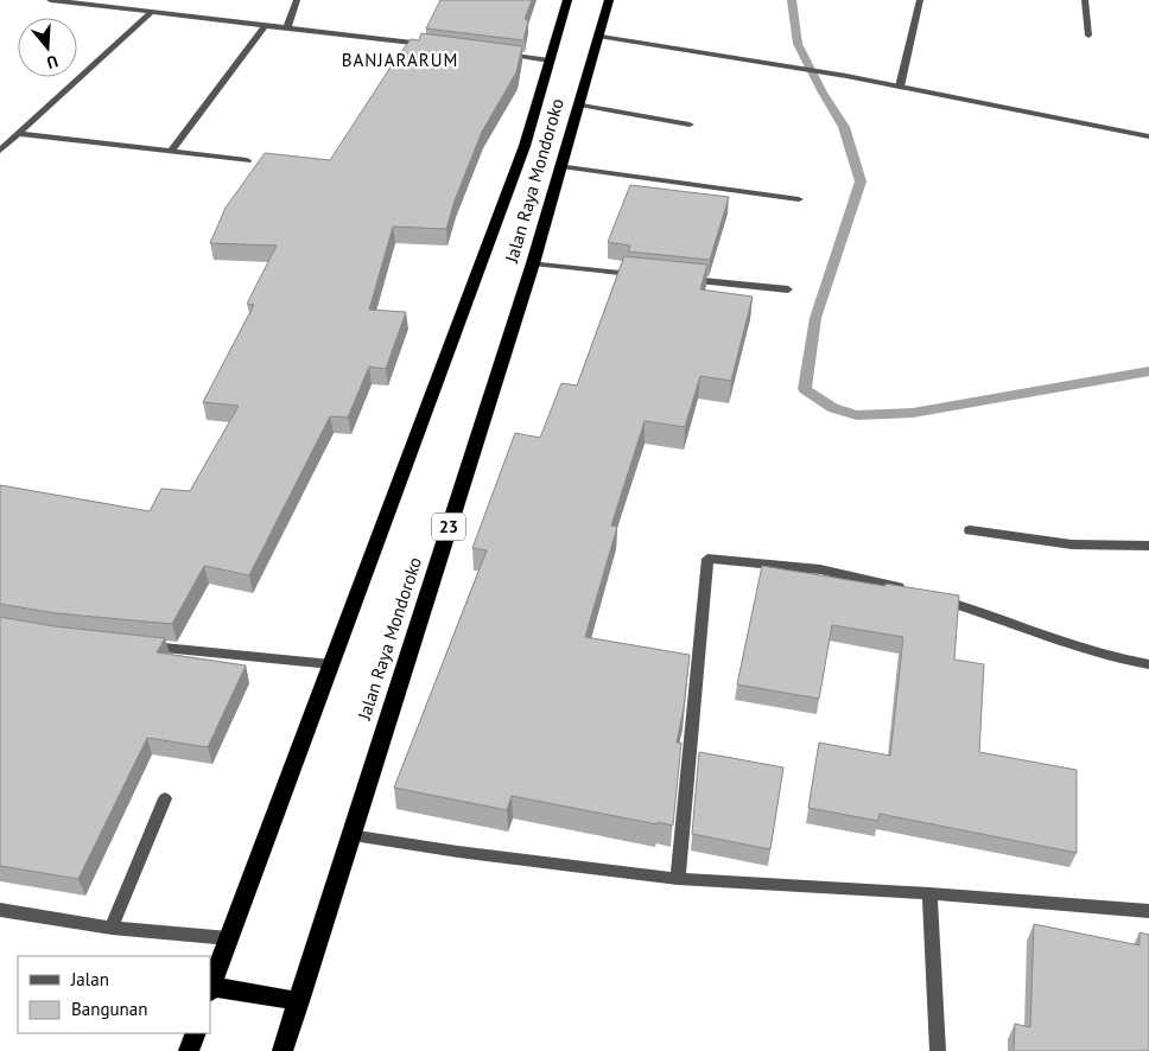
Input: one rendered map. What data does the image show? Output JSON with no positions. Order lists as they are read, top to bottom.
{
  "streets": {
    "highway": ["Jalan Raya Mondoroko", "23"]
  },
  "districts": ["BANJARARUM"],
  "legend": ["Jalan", "Bangunan"],
  "north": "bottom"
}
